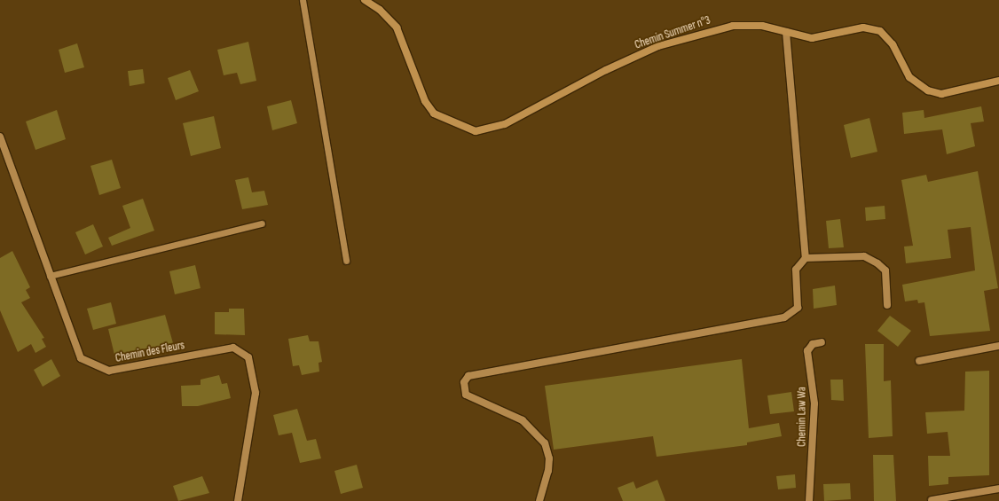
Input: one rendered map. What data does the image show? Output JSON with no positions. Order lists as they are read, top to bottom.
{
  "streets": {
    "street": ["Chemin Summer n°3", "Chemin des Fleurs", "Chemin Law Wa"]
  }
}
